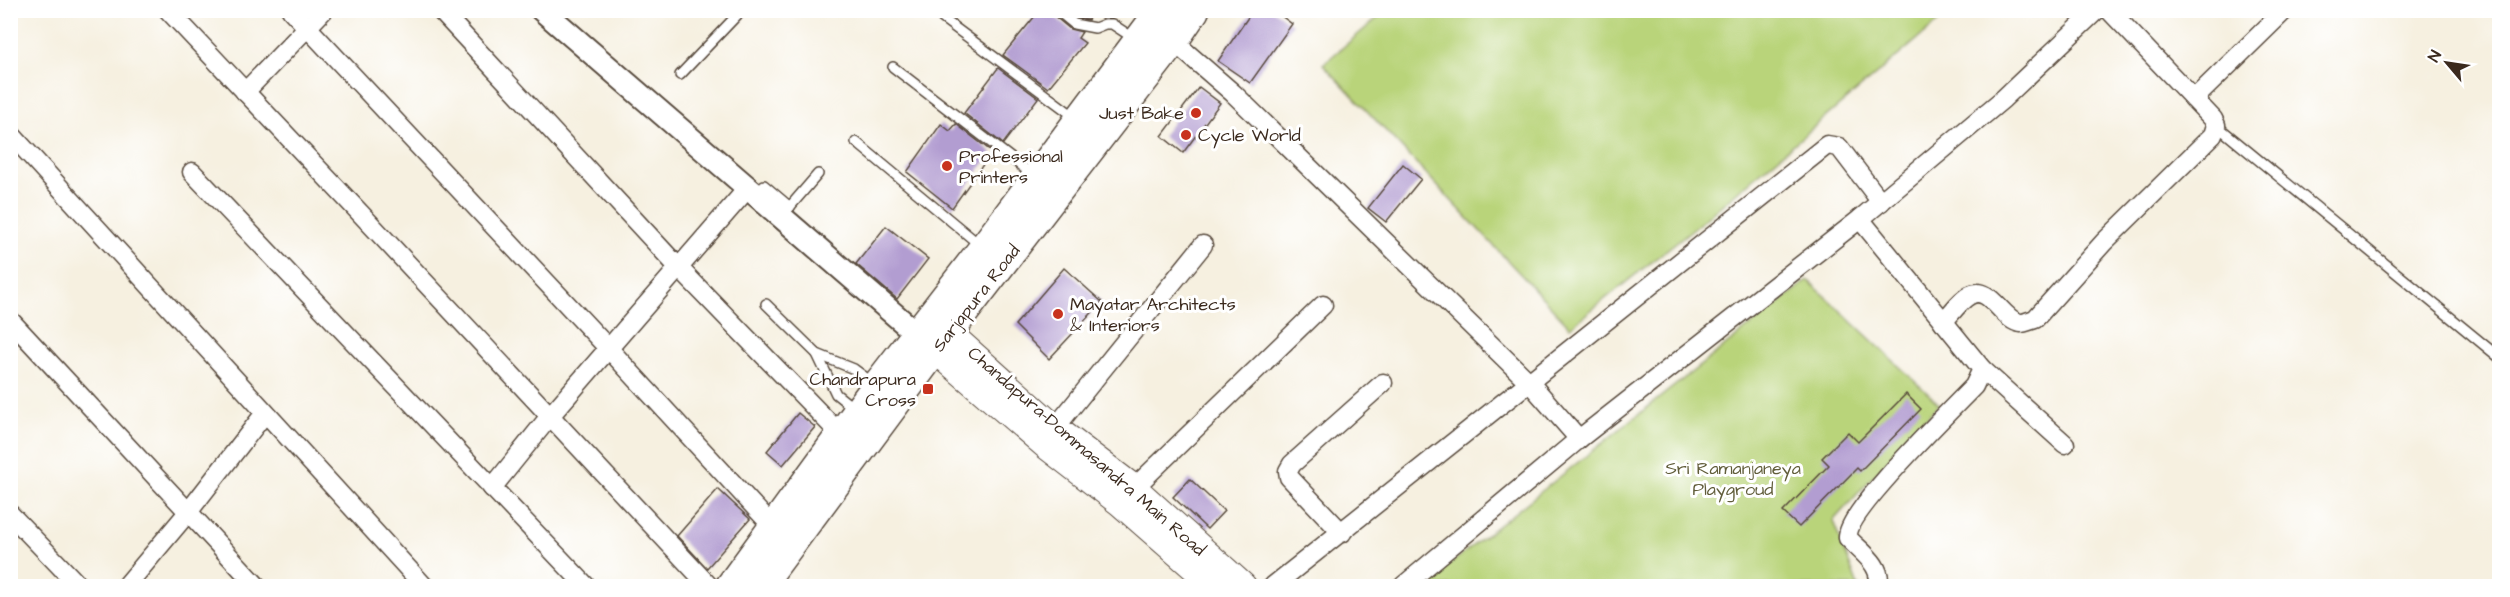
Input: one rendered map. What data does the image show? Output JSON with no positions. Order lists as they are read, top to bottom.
{
  "streets": {
    "main road": ["Sarjapura Road", "Chandapura-Dommasandra Main Road"]
  },
  "crossings": [
    ["Sarjapura Road", "Chandapura-Dommasandra Main Road"]
  ],
  "parks": ["Sri Ramanjaneya Playgroud"],
  "places": {
    "other": [
      "Just Bake",
      "Cycle World",
      "Professional Printers",
      "Mayatar Architects & Interiors"
    ],
    "transit": ["Chandrapura Cross"]
  },
  "north": "top left"
}
